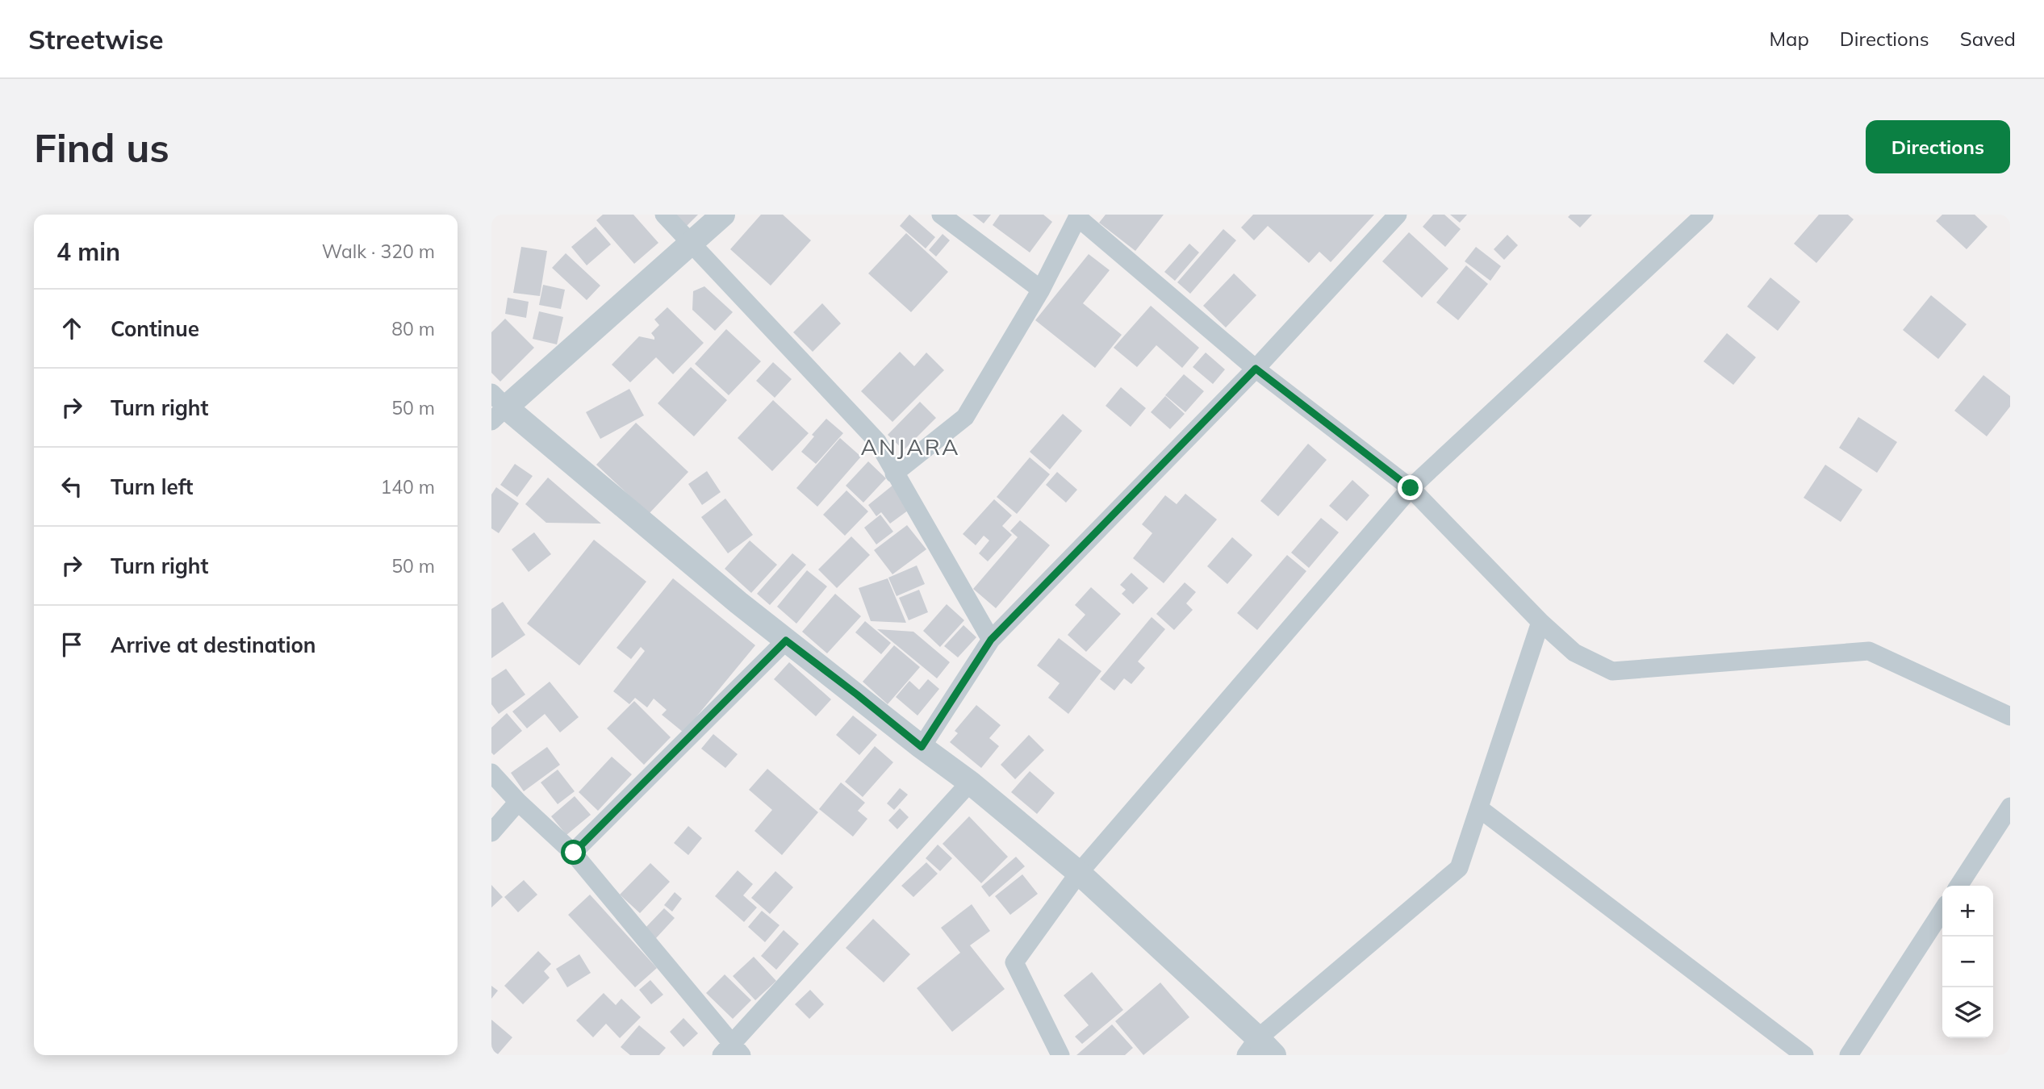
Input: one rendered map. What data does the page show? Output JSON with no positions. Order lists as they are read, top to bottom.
{
  "districts": ["ANJARA"],
  "page": {
    "header": "Streetwise",
    "nav": ["Map", "Directions", "Saved"],
    "buttons": "Directions",
    "title": "Find us",
    "heading": ["4 min", "Walk · 320 m"],
    "list": [
      ["Continue", "80 m"],
      ["Turn right", "50 m"],
      ["Turn left", "140 m"],
      ["Turn right", "50 m"],
      "Arrive at destination"
    ],
    "map_buttons": ["+", "−"]
  }
}
